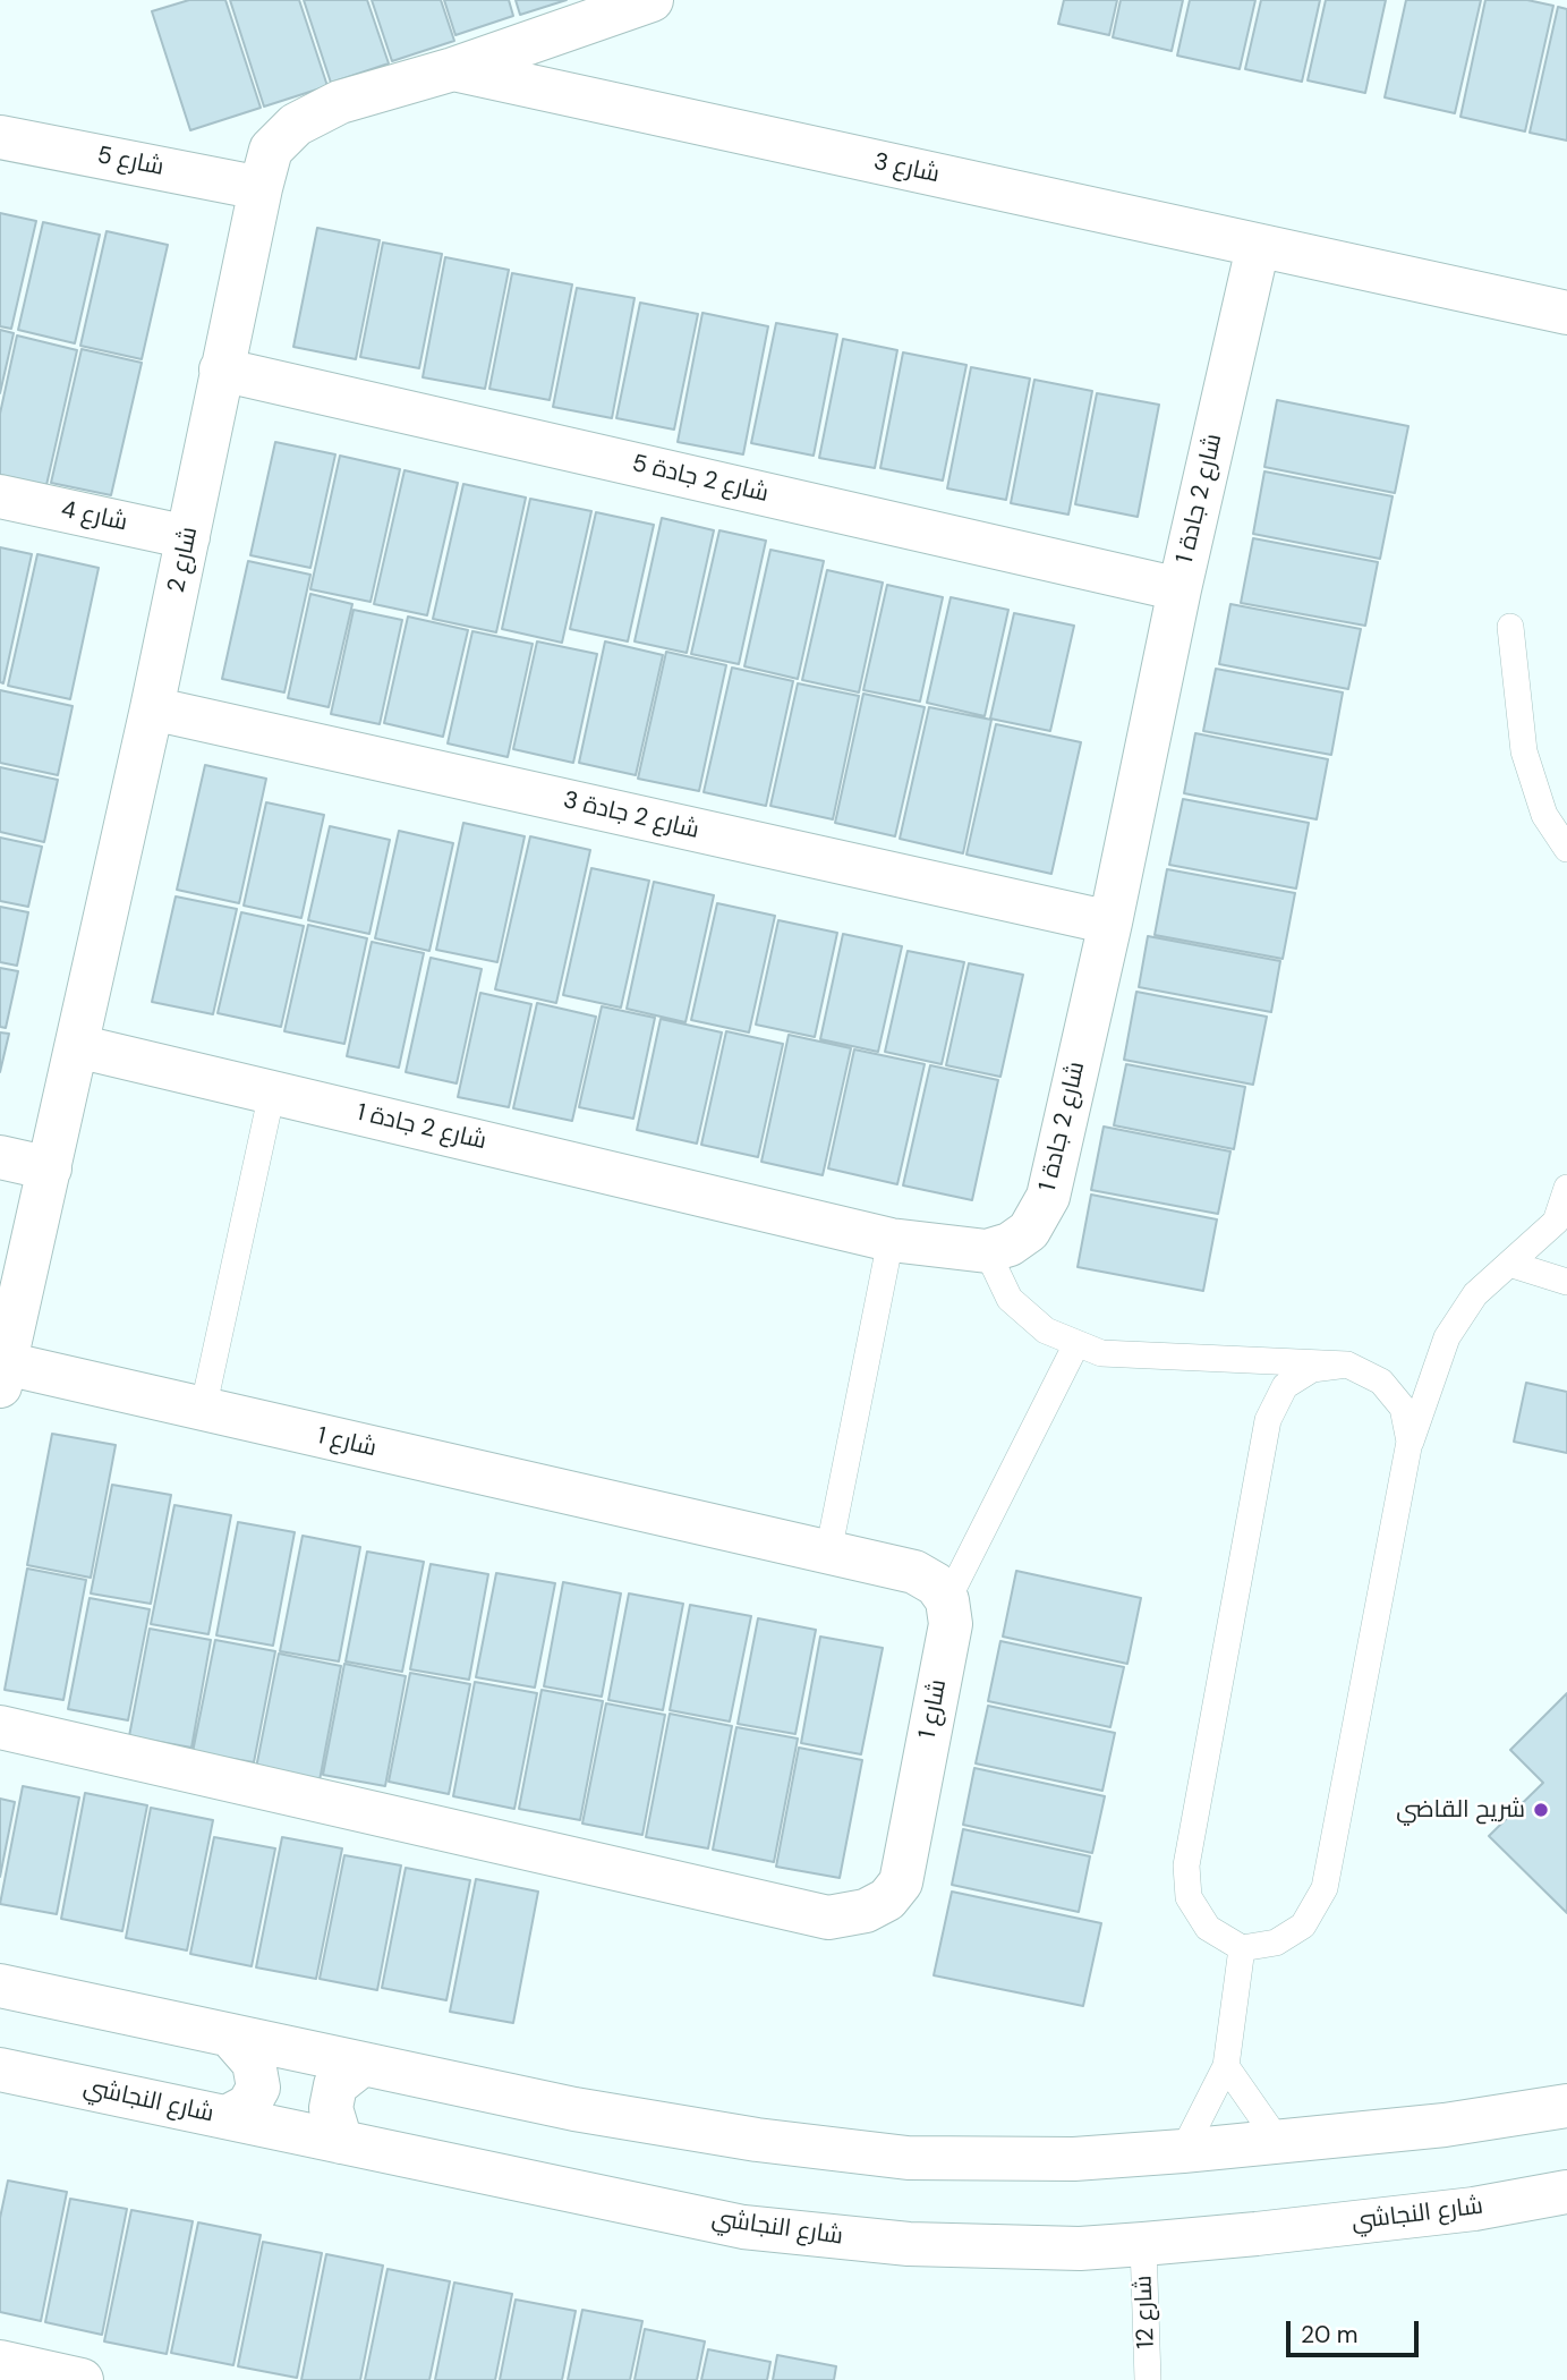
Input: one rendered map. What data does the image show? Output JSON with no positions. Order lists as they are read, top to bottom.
{
  "streets": {
    "street": [
      "شارع 5",
      "شارع 3",
      "شارع 2 جادة 5",
      "شارع 2 جادة 1",
      "شارع 4",
      "شارع 2",
      "شارع 2 جادة 3",
      "شارع 1",
      "شارع النجاشي"
    ],
    "lane": ["شارع 12"]
  },
  "crossings": [
    ["شارع 5", "شارع 2"],
    ["شارع 3", "شارع 2 جادة 1"],
    ["شارع 3", "شارع 2"],
    ["شارع 2 جادة 5", "شارع 2 جادة 1"],
    ["شارع 2 جادة 5", "شارع 2"],
    ["شارع 2 جادة 1", "شارع 2"],
    ["شارع 2 جادة 1", "شارع 2 جادة 3"],
    ["شارع 4", "شارع 2"],
    ["شارع 2", "شارع 2 جادة 3"],
    ["شارع 2", "شارع 1"],
    ["شارع النجاشي", "شارع 12"]
  ],
  "places": ["شريح القاضي"],
  "scale_bar": "20 m"
}
